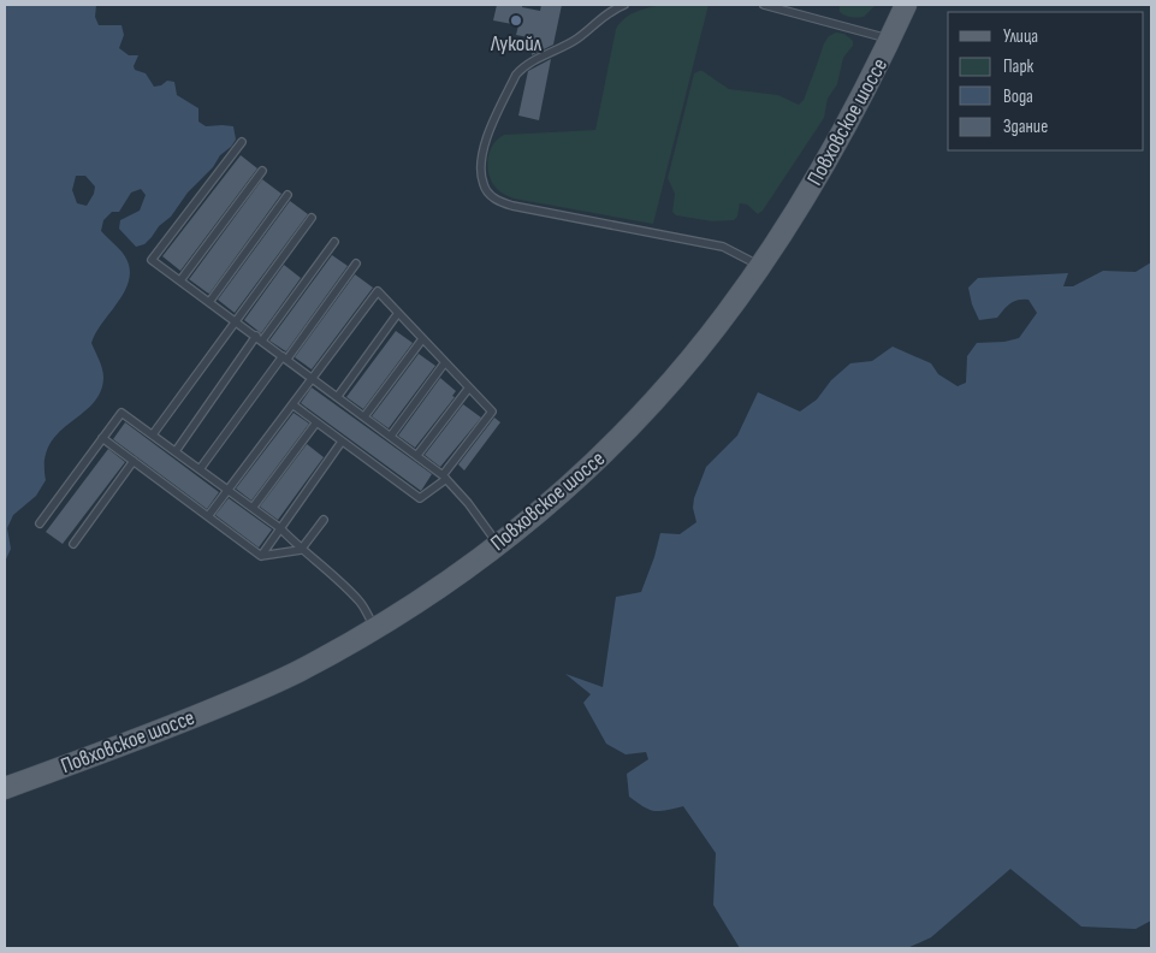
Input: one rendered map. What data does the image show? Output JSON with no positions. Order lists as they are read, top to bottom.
{
  "streets": {
    "main road": ["Повховское шоссе"]
  },
  "places": ["Лукойл"],
  "legend": [
    "Улица",
    "Парк",
    "Вода",
    "Здание"
  ]
}
